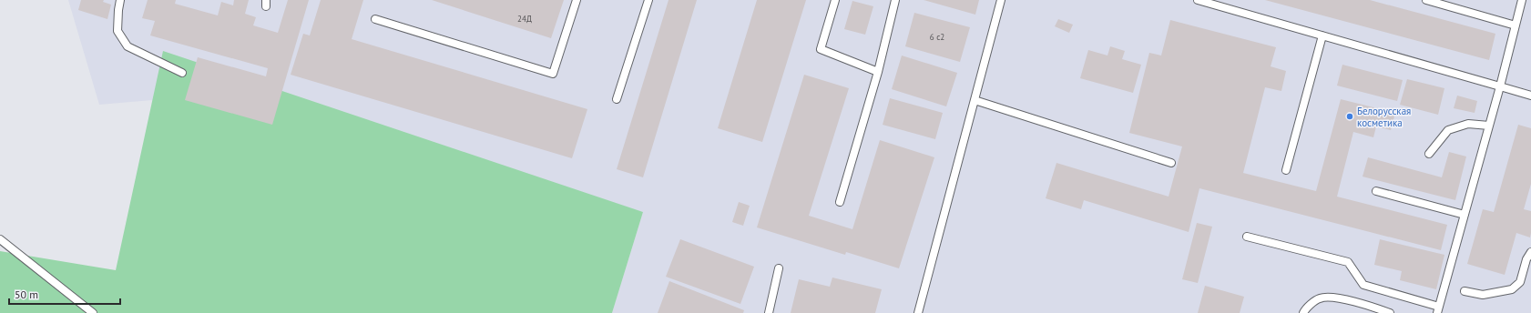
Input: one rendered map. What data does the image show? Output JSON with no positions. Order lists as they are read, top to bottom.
{
  "places": ["Белорусская косметика"],
  "house_numbers": ["24Д", "6 с2"],
  "scale_bar": "50 m"
}
